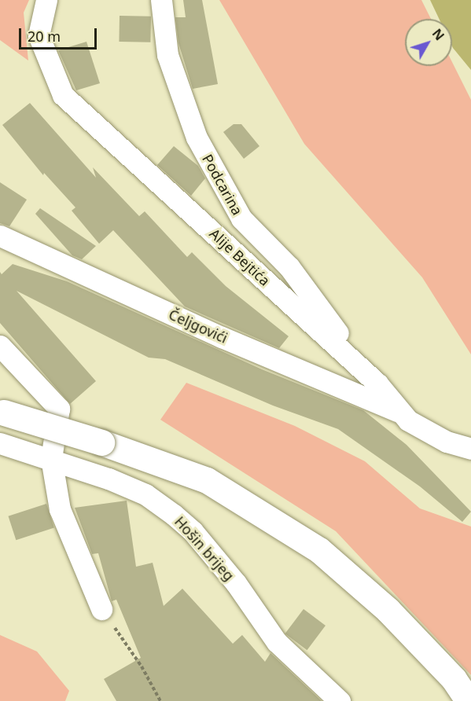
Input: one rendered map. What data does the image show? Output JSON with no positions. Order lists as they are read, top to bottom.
{
  "streets": {
    "street": [
      "Podcarina",
      "Alije Bejtića",
      "Čeljgovići",
      "Hošin brijeg"
    ]
  },
  "crossings": [
    ["Podcarina", "Alije Bejtića"],
    ["Alije Bejtića", "Čeljgovići"]
  ],
  "scale_bar": "20 m",
  "north": "top right"
}
